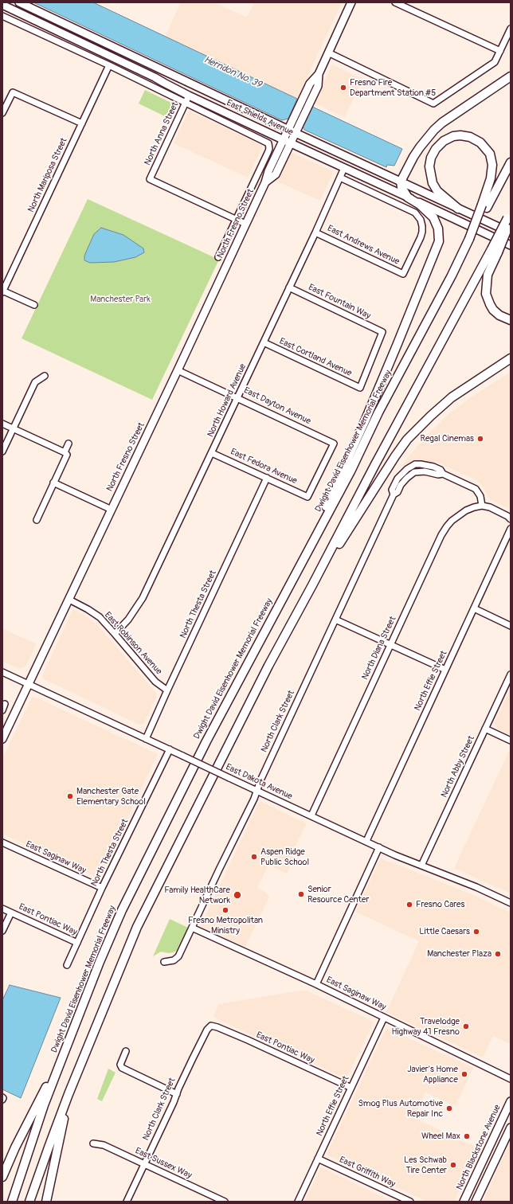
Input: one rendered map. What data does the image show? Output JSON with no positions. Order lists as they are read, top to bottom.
{
  "streets": {
    "highway": ["Dwight David Eisenhower Memorial Freeway"],
    "main road": ["East Shields Avenue", "North Fresno Street", "North Blackstone Avenue"],
    "street": [
      "North Anna Street",
      "North Mariposa Street",
      "East Andrews Avenue",
      "East Fountain Way",
      "East Cortland Avenue",
      "North Howard Avenue",
      "East Dayton Avenue",
      "East Fedora Avenue",
      "North Thesta Street",
      "East Robinson Avenue",
      "North Diana Street",
      "North Effie Street",
      "North Clark Street",
      "North Abby Street",
      "East Dakota Avenue",
      "East Saginaw Way",
      "East Pontiac Way",
      "East Sussex Way",
      "East Griffith Way"
    ]
  },
  "crossings": [
    ["East Shields Avenue", "North Anna Street"],
    ["East Shields Avenue", "North Fresno Street"],
    ["East Shields Avenue", "North Howard Avenue"],
    ["North Fresno Street", "East Dayton Avenue"],
    ["North Fresno Street", "East Robinson Avenue"],
    ["North Fresno Street", "East Dakota Avenue"],
    ["East Andrews Avenue", "North Howard Avenue"],
    ["East Fountain Way", "East Cortland Avenue"],
    ["East Fountain Way", "North Howard Avenue"],
    ["East Cortland Avenue", "North Howard Avenue"],
    ["North Howard Avenue", "East Dayton Avenue"],
    ["North Howard Avenue", "East Fedora Avenue"],
    ["North Howard Avenue", "East Robinson Avenue"],
    ["East Dayton Avenue", "East Fedora Avenue"],
    ["East Fedora Avenue", "North Thesta Street"],
    ["North Thesta Street", "East Robinson Avenue"],
    ["North Thesta Street", "East Dakota Avenue"],
    ["North Thesta Street", "East Saginaw Way"],
    ["North Thesta Street", "East Pontiac Way"],
    ["North Diana Street", "East Dakota Avenue"],
    ["North Effie Street", "East Dakota Avenue"],
    ["North Effie Street", "East Saginaw Way"],
    ["North Effie Street", "East Pontiac Way"],
    ["North Effie Street", "East Griffith Way"],
    ["North Clark Street", "East Dakota Avenue"],
    ["North Clark Street", "East Saginaw Way"],
    ["North Clark Street", "East Pontiac Way"],
    ["North Clark Street", "East Sussex Way"],
    ["North Abby Street", "East Dakota Avenue"]
  ],
  "water": ["Herndon No. 39"],
  "parks": ["Manchester Park"],
  "places": [
    "Fresno Fire Department Station #5",
    "Regal Cinemas",
    "Manchester Gate Elementary School",
    "Aspen Ridge Public School",
    "Senior Resource Center",
    "Family HealthCare Network",
    "Fresno Cares",
    "Fresno Metropolitan Ministry",
    "Little Caesars",
    "Manchester Plaza",
    "Travelodge Highway 41 Fresno",
    "Javier's Home Appliance",
    "Smog Plus Automotive Repair Inc",
    "Wheel Max",
    "Les Schwab Tire Center"
  ]
}
